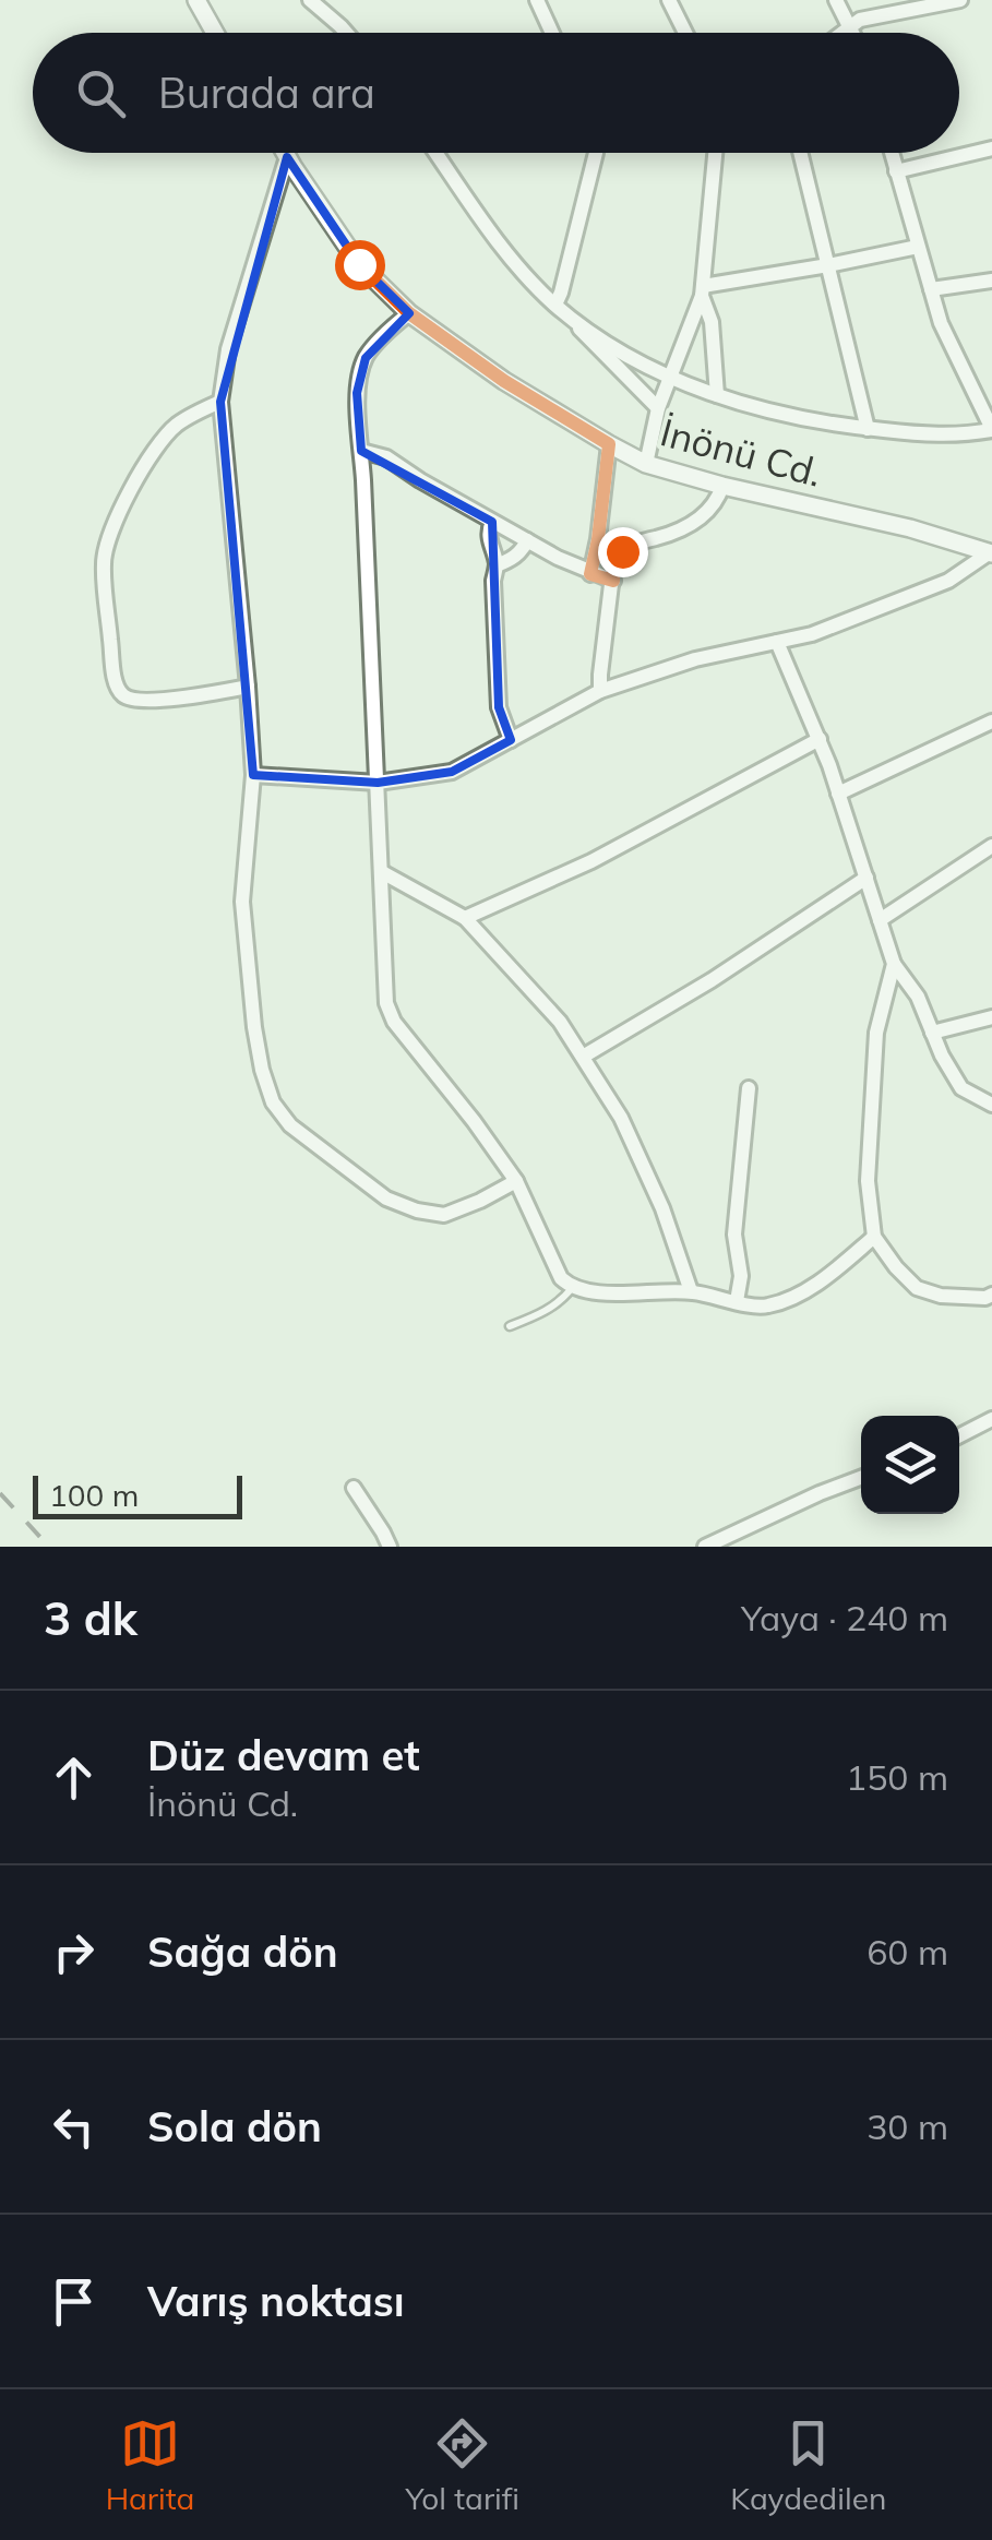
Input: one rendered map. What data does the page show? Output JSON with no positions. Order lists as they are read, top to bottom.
{
  "streets": {
    "street": ["İnönü Cd."]
  },
  "scale_bar": "100 m",
  "page": {
    "search": "Burada ara",
    "scale": "100 m",
    "heading": ["3 dk", "Yaya · 240 m"],
    "list": [
      ["Düz devam et", "İnönü Cd.", "150 m"],
      ["Sağa dön", "60 m"],
      ["Sola dön", "30 m"],
      "Varış noktası"
    ],
    "nav": ["Harita", "Yol tarifi", "Kaydedilen"]
  }
}
